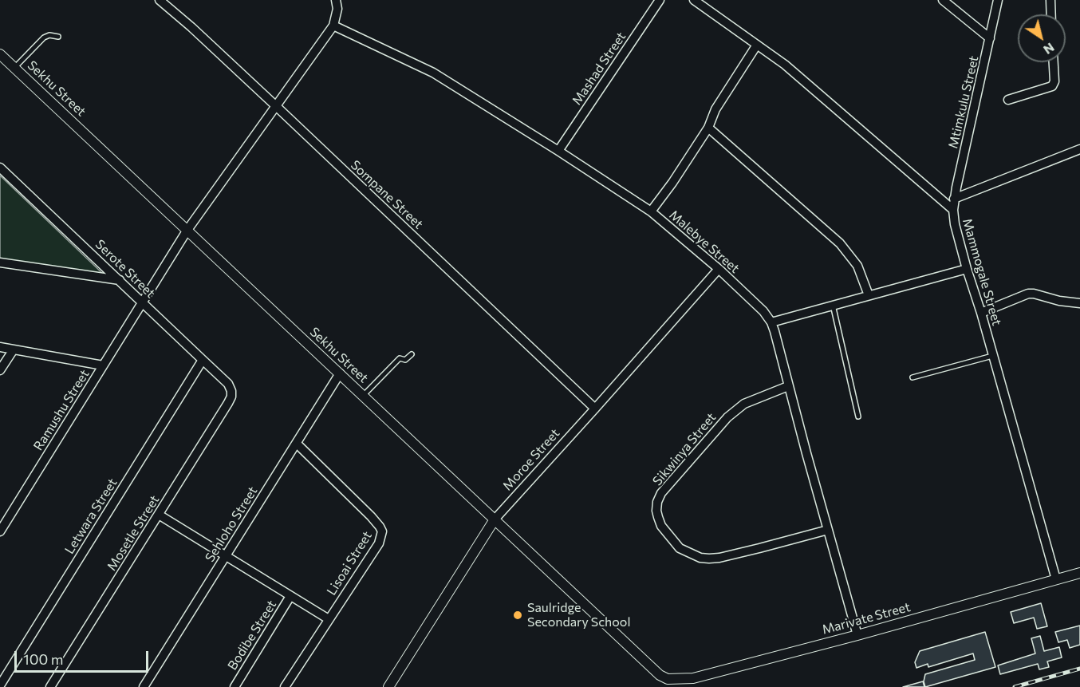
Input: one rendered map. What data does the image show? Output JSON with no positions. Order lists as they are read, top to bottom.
{
  "streets": {
    "street": [
      "Mashad Street",
      "Sekhu Street",
      "Mtimkulu Street",
      "Sompane Street",
      "Malebye Street",
      "Serote Street",
      "Mammogale Street",
      "Ramushu Street",
      "Sikwinya Street",
      "Moroe Street",
      "Letwara Street",
      "Sehloho Street",
      "Mosetle Street",
      "Lisoai Street",
      "Marivate Street",
      "Bodibe Street"
    ]
  },
  "crossings": [
    ["Mashad Street", "Malebye Street"],
    ["Sekhu Street", "Ramushu Street"],
    ["Sekhu Street", "Moroe Street"],
    ["Sekhu Street", "Sehloho Street"],
    ["Sekhu Street", "Marivate Street"],
    ["Mtimkulu Street", "Mammogale Street"],
    ["Sompane Street", "Ramushu Street"],
    ["Sompane Street", "Moroe Street"],
    ["Malebye Street", "Ramushu Street"],
    ["Malebye Street", "Sikwinya Street"],
    ["Malebye Street", "Moroe Street"],
    ["Malebye Street", "Marivate Street"],
    ["Serote Street", "Ramushu Street"],
    ["Serote Street", "Letwara Street"],
    ["Serote Street", "Mosetle Street"],
    ["Mammogale Street", "Marivate Street"],
    ["Sehloho Street", "Lisoai Street"]
  ],
  "places": ["Saulridge Secondary School"],
  "scale_bar": "100 m",
  "north": "bottom right"
}
